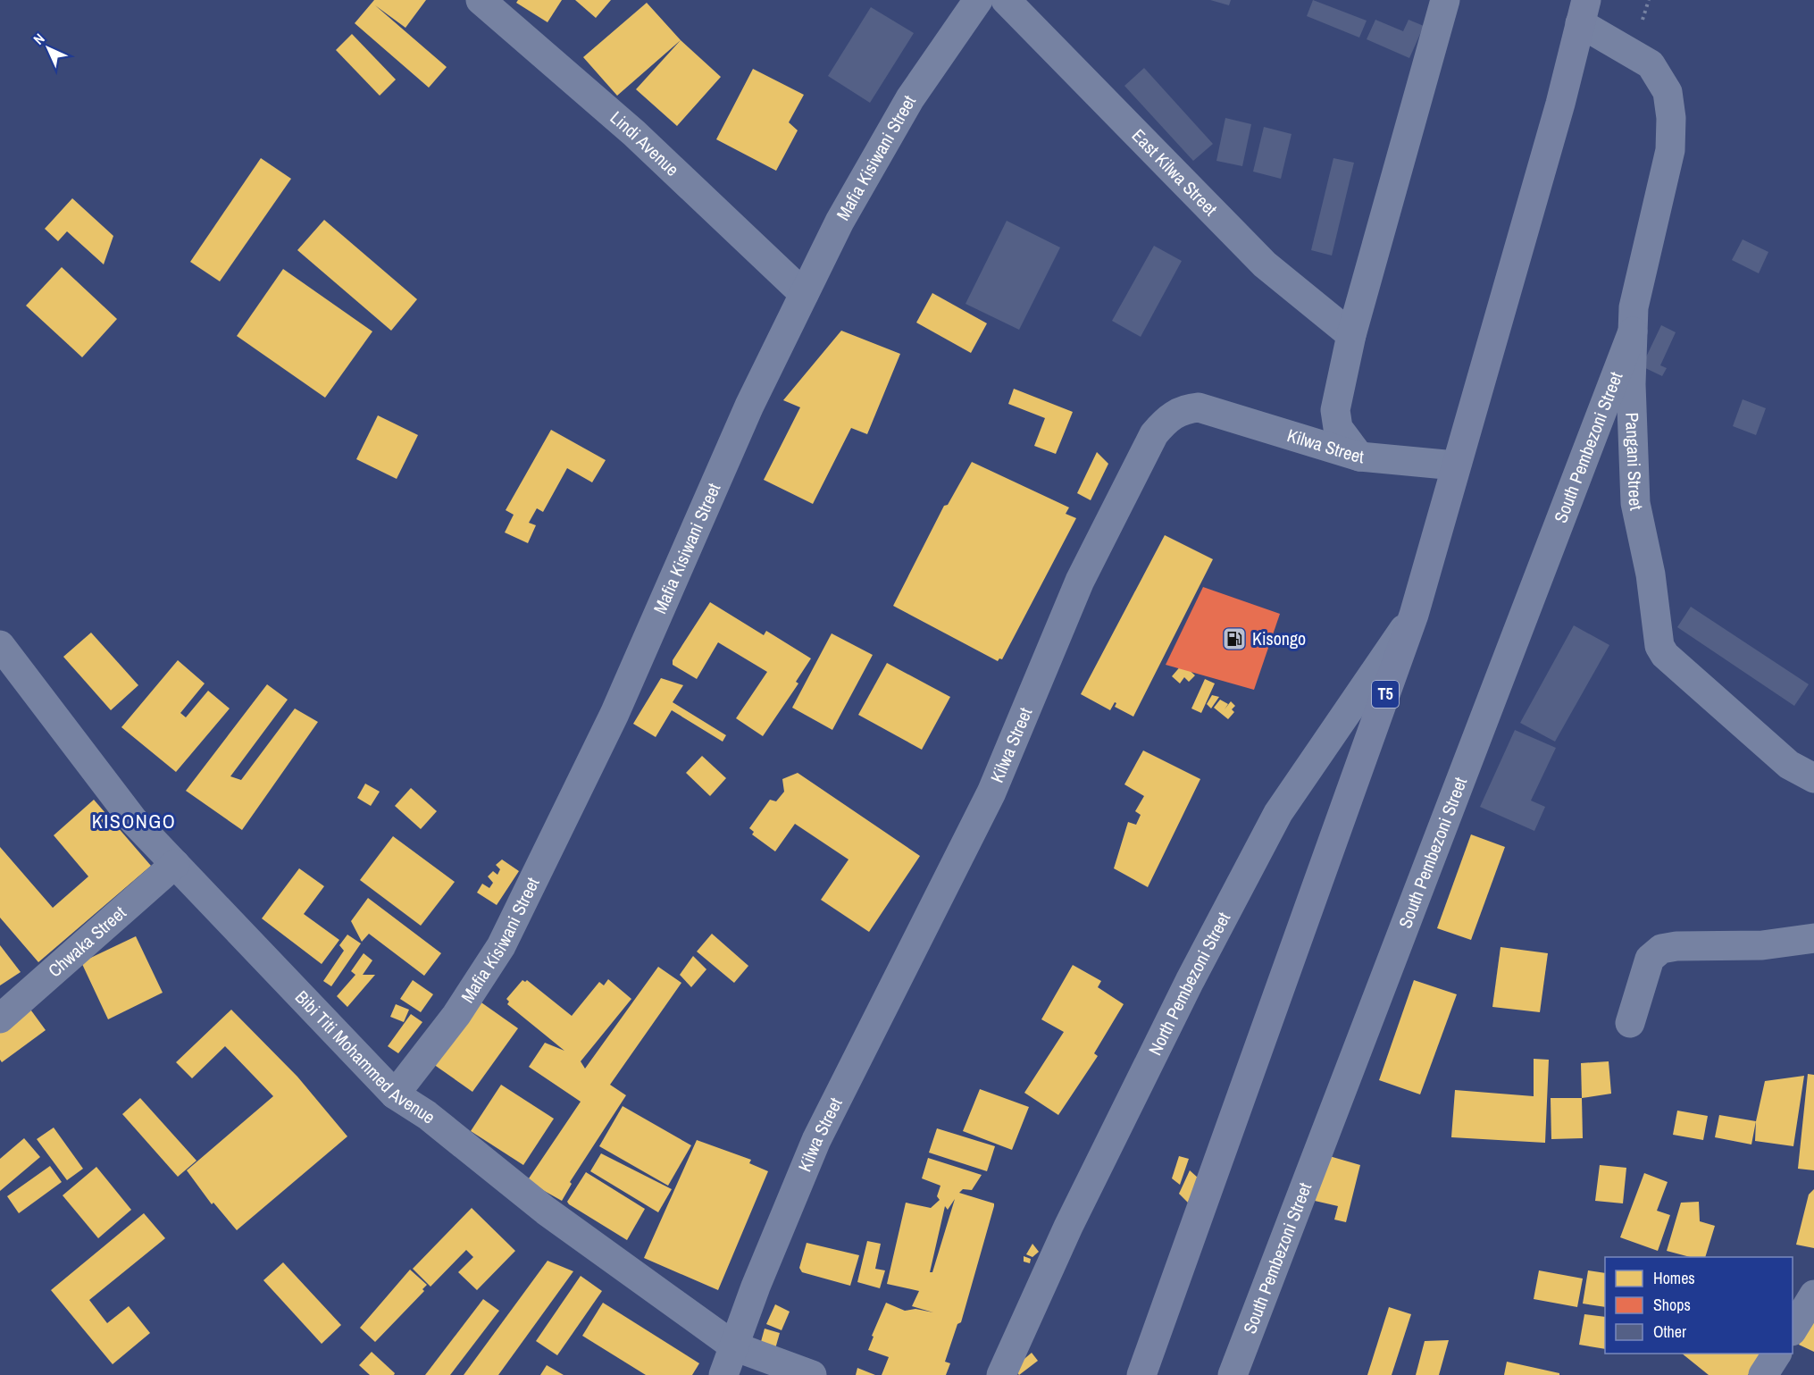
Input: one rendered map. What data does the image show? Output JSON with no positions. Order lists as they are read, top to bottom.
{
  "streets": {
    "highway": ["T5"],
    "street": [
      "Lindi Avenue",
      "Mafia Kisiwani Street",
      "East Kilwa Street",
      "Kilwa Street",
      "South Pembezoni Street",
      "Pangani Street",
      "Chwaka Street",
      "North Pembezoni Street",
      "Bibi Titi Mohammed Avenue"
    ]
  },
  "crossings": [
    ["Lindi Avenue", "Mafia Kisiwani Street"],
    ["Mafia Kisiwani Street", "Bibi Titi Mohammed Avenue"],
    ["Kilwa Street", "T5"],
    ["Kilwa Street", "Bibi Titi Mohammed Avenue"],
    ["South Pembezoni Street", "Pangani Street"],
    ["Pangani Street", "T5"],
    ["T5", "North Pembezoni Street"],
    ["Chwaka Street", "Bibi Titi Mohammed Avenue"]
  ],
  "districts": ["KISONGO"],
  "places": {
    "fuel station": ["Kisongo"]
  },
  "legend": ["Homes", "Shops", "Other"],
  "north": "top left"
}
